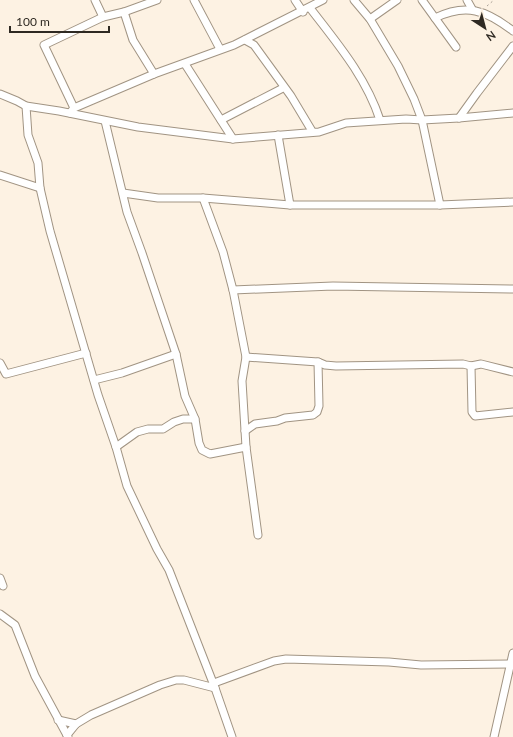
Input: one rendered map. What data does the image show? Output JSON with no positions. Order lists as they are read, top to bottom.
{
  "scale_bar": "100 m",
  "north": "bottom right"
}
